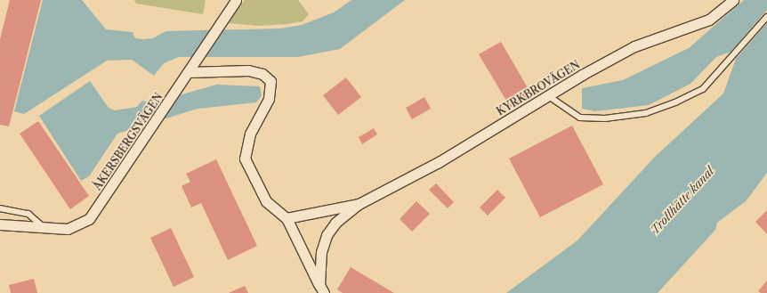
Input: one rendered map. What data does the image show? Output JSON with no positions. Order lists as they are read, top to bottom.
{
  "streets": {
    "street": ["KYRKBROVÄGEN", "ÅKERSBERGSVÄGEN"]
  },
  "water": ["Trollhätte kanal"]
}
